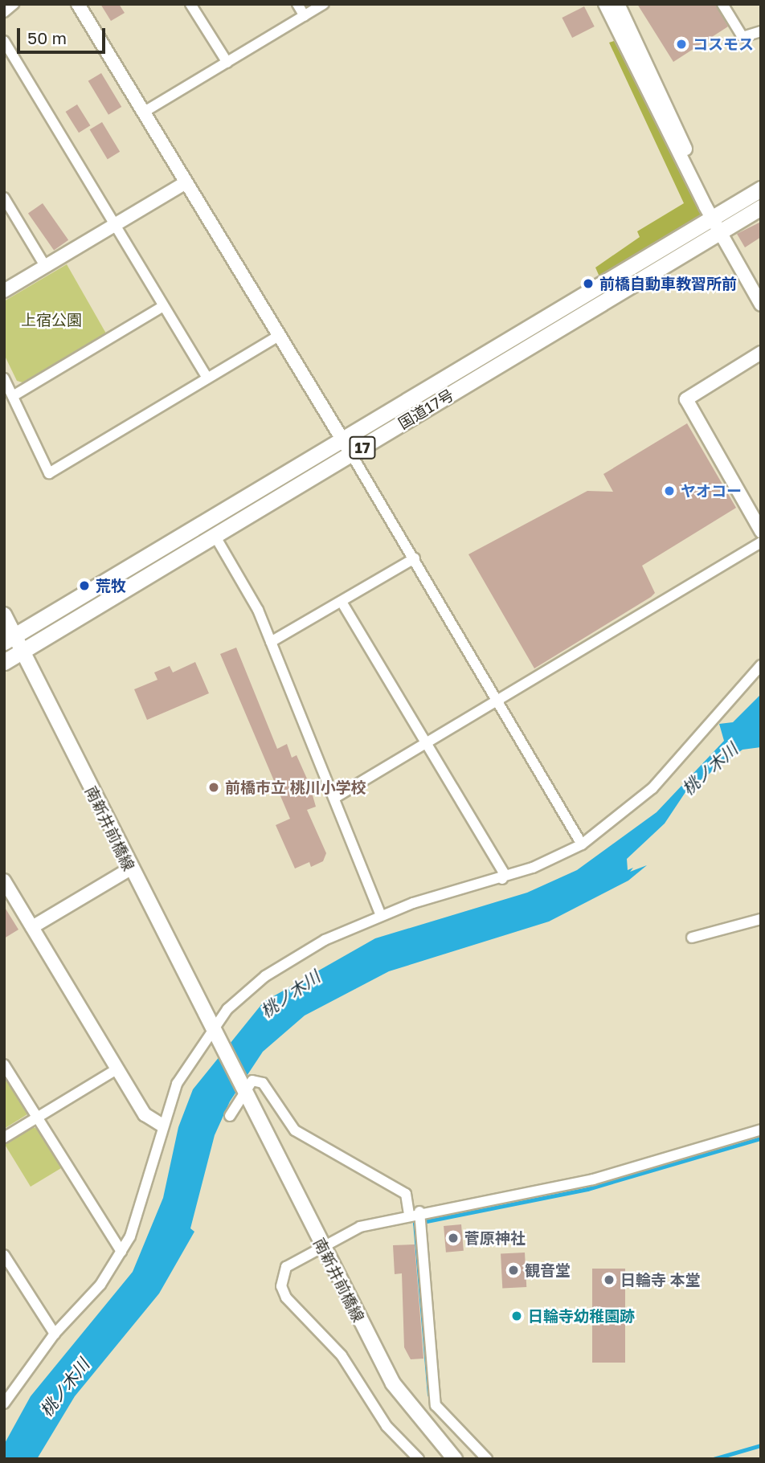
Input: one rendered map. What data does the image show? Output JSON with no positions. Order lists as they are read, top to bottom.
{
  "streets": {
    "highway": ["国道17号", "17"],
    "main road": ["南新井前橋線"]
  },
  "crossings": [
    ["国道17号", "南新井前橋線"]
  ],
  "water": ["桃ノ木川"],
  "parks": ["上宿公園"],
  "places": [
    "コスモス",
    "前橋自動車教習所前",
    "ヤオコー",
    "荒牧",
    "前橋市立 桃川小学校",
    "菅原神社",
    "観音堂",
    "日輪寺 本堂",
    "日輪寺幼稚園跡"
  ],
  "scale_bar": "50 m"
}
